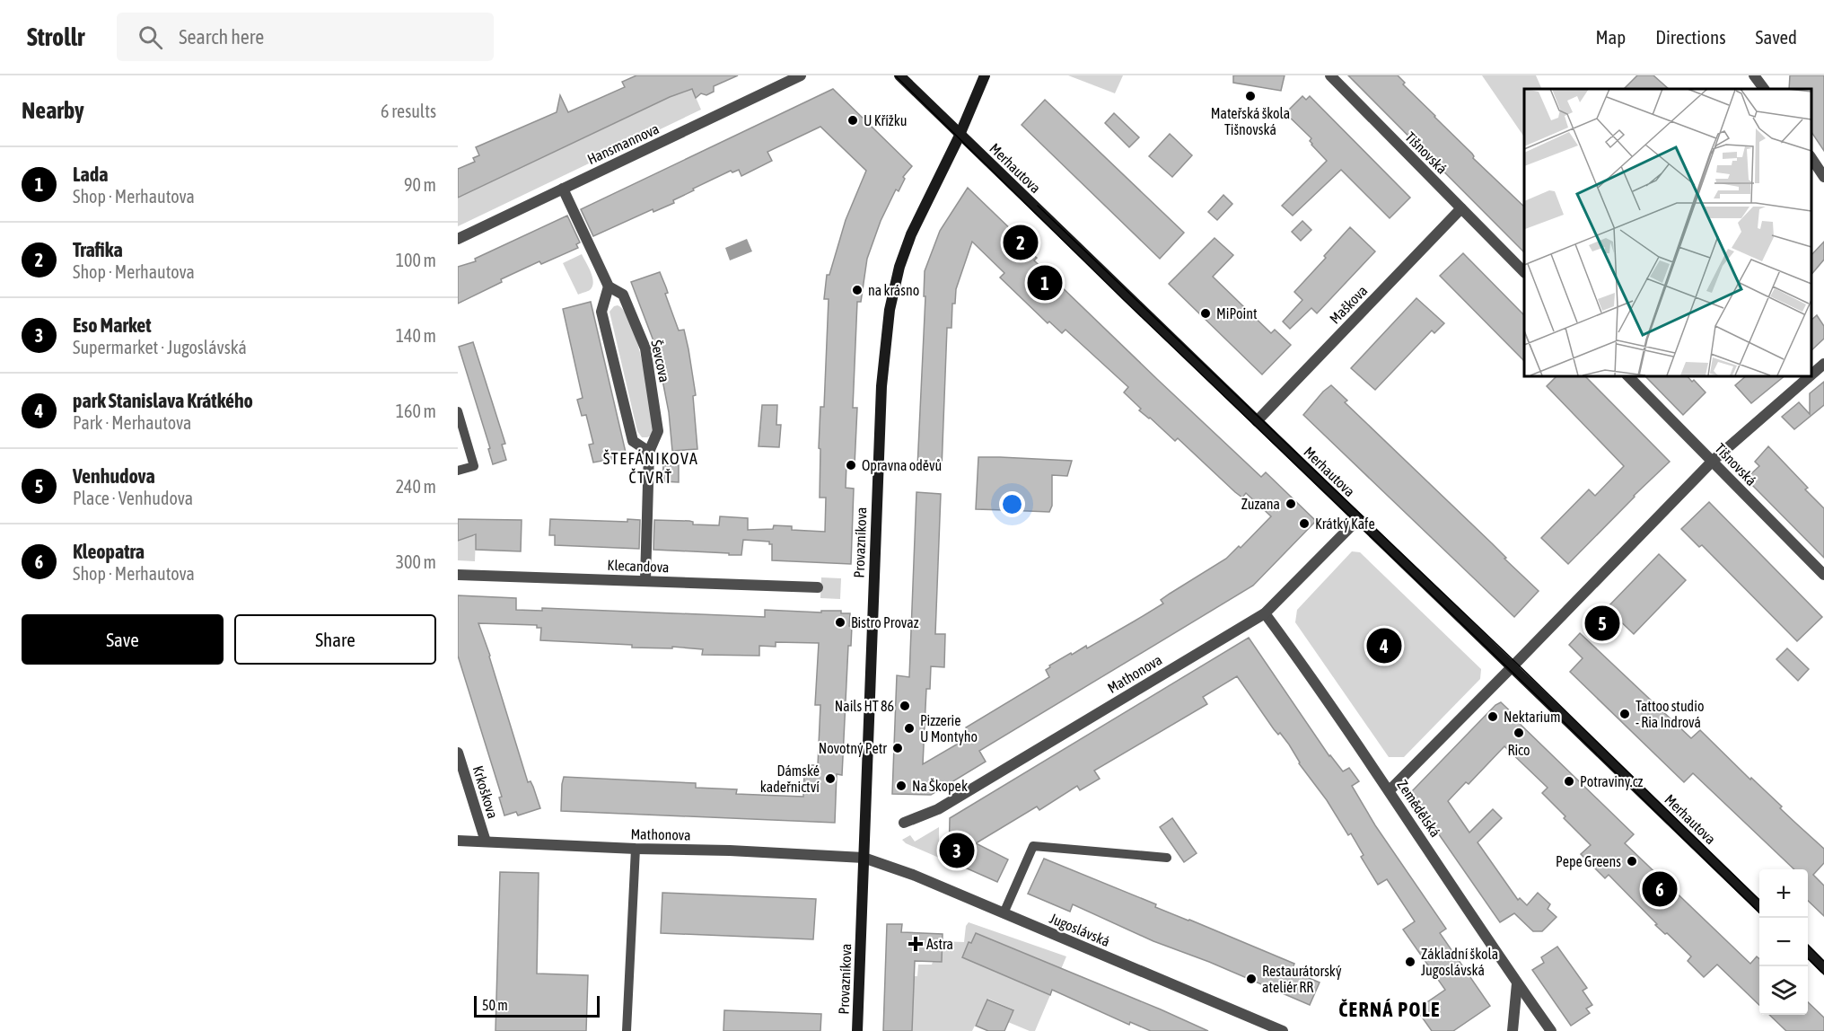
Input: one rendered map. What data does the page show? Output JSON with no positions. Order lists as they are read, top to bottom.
{
  "streets": {
    "street": [
      "Hansmannova",
      "Tišnovská",
      "Merhautova",
      "Maškova",
      "Ševcova",
      "Provazníkova",
      "Klecandova",
      "Mathonova",
      "Krkoškova",
      "Zemědělská",
      "Jugoslávská"
    ]
  },
  "crossings": [
    ["Hansmannova", "Ševcova"],
    ["Tišnovská", "Maškova"],
    ["Merhautova", "Maškova"],
    ["Merhautova", "Provazníkova"],
    ["Merhautova", "Mathonova"],
    ["Ševcova", "Klecandova"],
    ["Provazníkova", "Mathonova"],
    ["Provazníkova", "Jugoslávská"],
    ["Mathonova", "Krkoškova"],
    ["Mathonova", "Zemědělská"],
    ["Mathonova", "Jugoslávská"]
  ],
  "districts": ["ŠTEFÁNIKOVA ČTVRŤ", "ČERNÁ POLE"],
  "places": {
    "other": [
      "Mateřská škola Tišnovská",
      "U Křížku",
      "na krásno",
      "MiPoint",
      "Opravna oděvů",
      "Zuzana",
      "Krátký Kafe",
      "Bistro Provaz",
      "Nails HT 86",
      "Tattoo studio - Ria Indrová",
      "Nektarium",
      "Pizzerie U Montyho",
      "Rico",
      "Novotný Petr",
      "Dámské kadeřnictví",
      "Potraviny.cz",
      "Na Škopek",
      "Pepe Greens",
      "Základní škola Jugoslávská",
      "Restaurátorský ateliér RR"
    ],
    "health": ["Astra"]
  },
  "scale_bar": "50 m",
  "page": {
    "header": "Strollr",
    "search": "Search here",
    "nav": ["Map", "Directions", "Saved"],
    "heading": ["Nearby", "6 results"],
    "list": [
      {
        "mark": "1",
        "name": "Lada",
        "note": "Shop · Merhautova",
        "value": "90 m"
      },
      {
        "mark": "2",
        "name": "Trafika",
        "note": "Shop · Merhautova",
        "value": "100 m"
      },
      {
        "mark": "3",
        "name": "Eso Market",
        "note": "Supermarket · Jugoslávská",
        "value": "140 m"
      },
      {
        "mark": "4",
        "name": "park Stanislava Krátkého",
        "note": "Park · Merhautova",
        "value": "160 m"
      },
      {
        "mark": "5",
        "name": "Venhudova",
        "note": "Place · Venhudova",
        "value": "240 m"
      },
      {
        "mark": "6",
        "name": "Kleopatra",
        "note": "Shop · Merhautova",
        "value": "300 m"
      }
    ],
    "pins": [
      "2",
      "1",
      "5",
      "4",
      "3",
      "6"
    ],
    "buttons": ["Save", "Share"],
    "map_buttons": ["+", "−"],
    "scale": "50 m"
  }
}
